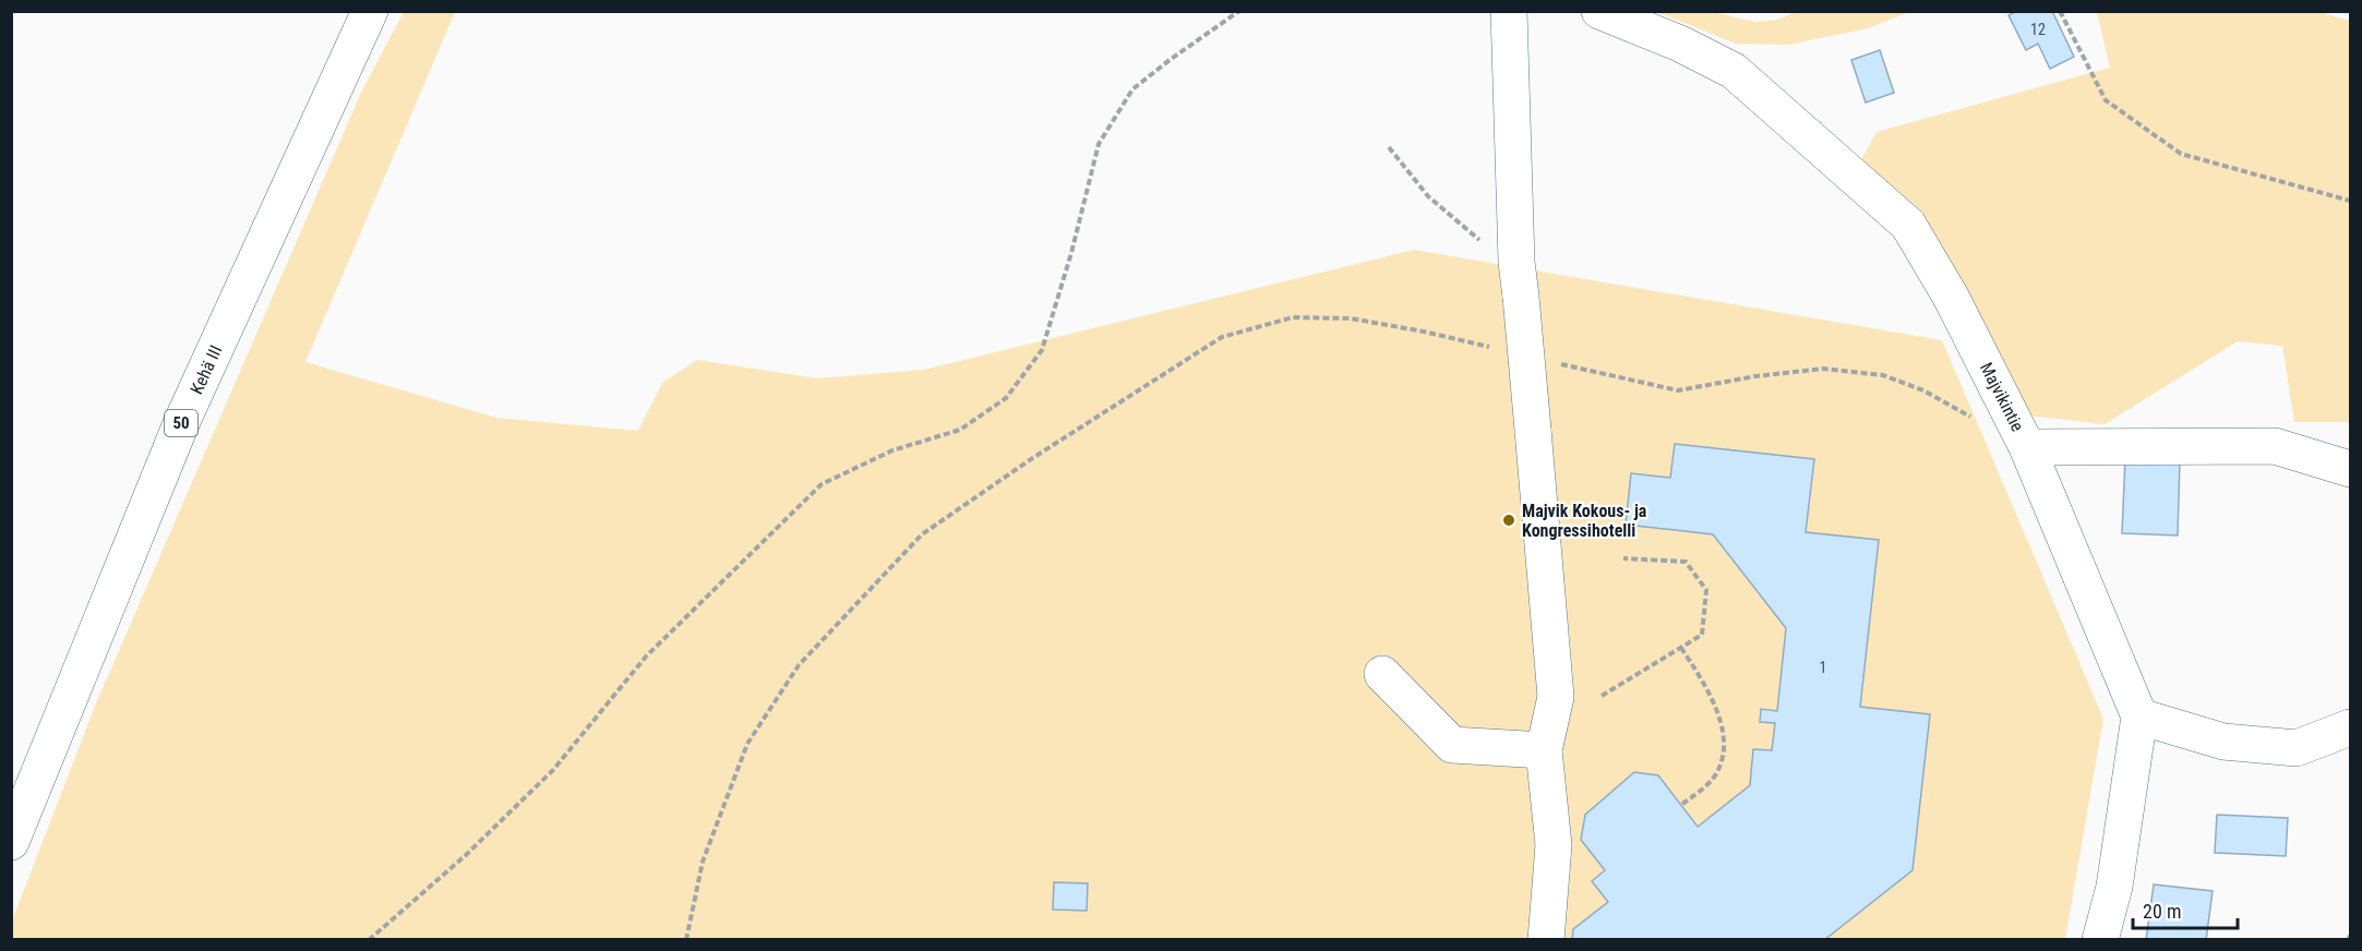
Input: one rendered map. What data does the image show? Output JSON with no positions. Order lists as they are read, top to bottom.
{
  "streets": {
    "main road": ["Kehä III", "Majvikintie", "50"]
  },
  "places": ["Majvik Kokous- ja Kongressihotelli"],
  "house_numbers": ["12", "1"],
  "scale_bar": "20 m"
}
